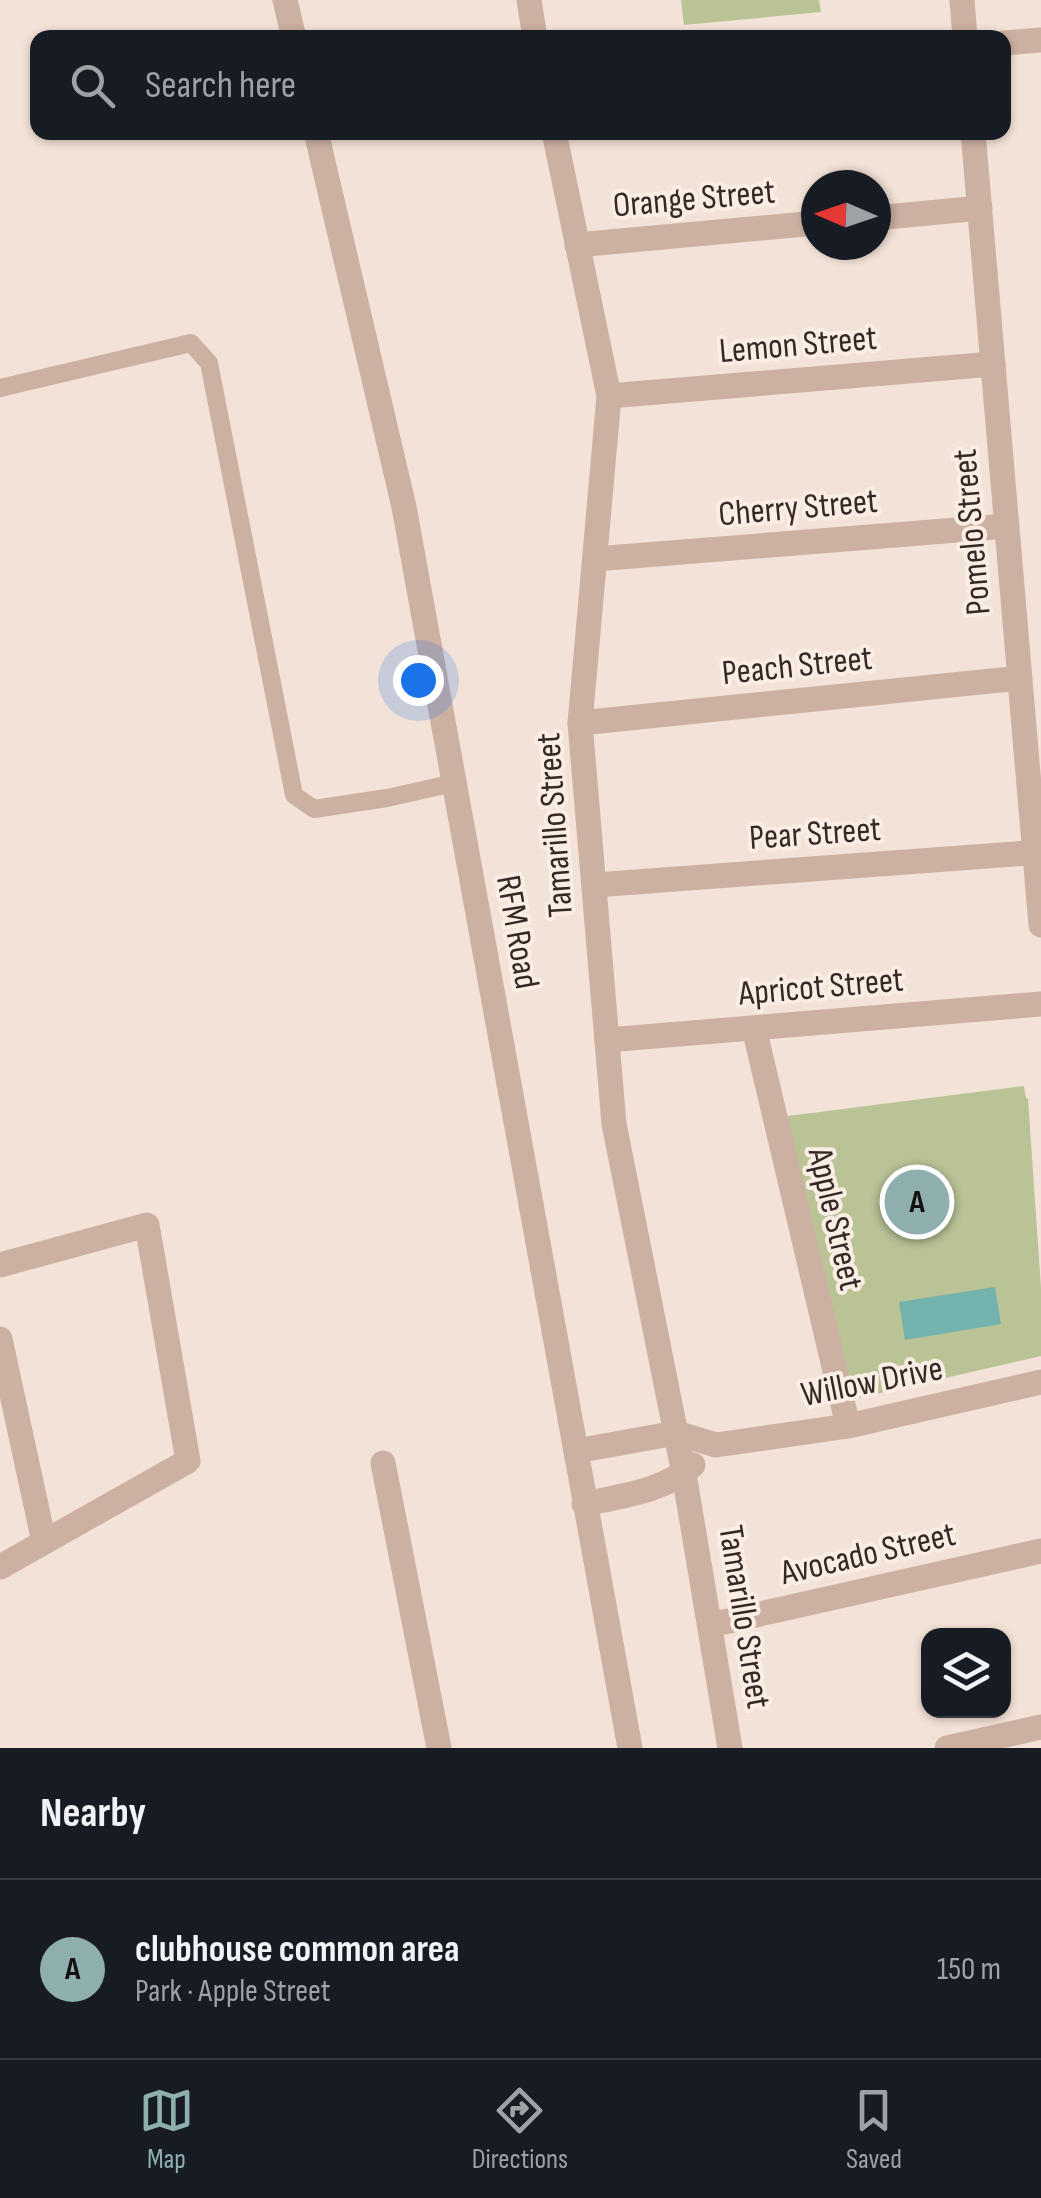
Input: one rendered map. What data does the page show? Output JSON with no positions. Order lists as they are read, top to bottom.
{
  "streets": {
    "street": [
      "Orange Street",
      "Lemon Street",
      "Cherry Street",
      "Pomelo Street",
      "Peach Street",
      "Tamarillo Street",
      "Pear Street",
      "RFM Road",
      "Apricot Street",
      "Apple Street",
      "Willow Drive",
      "Avocado Street"
    ]
  },
  "crossings": [
    ["Orange Street", "Tamarillo Street"],
    ["Lemon Street", "Pomelo Street"],
    ["Lemon Street", "Tamarillo Street"],
    ["Cherry Street", "Pomelo Street"],
    ["Cherry Street", "Tamarillo Street"],
    ["Pomelo Street", "Peach Street"],
    ["Pomelo Street", "Pear Street"],
    ["Peach Street", "Tamarillo Street"],
    ["Tamarillo Street", "Pear Street"],
    ["Tamarillo Street", "Apricot Street"],
    ["Tamarillo Street", "Avocado Street"],
    ["Apricot Street", "Apple Street"],
    ["Apple Street", "Willow Drive"]
  ],
  "north": "left",
  "page": {
    "search": "Search here",
    "pins": "A",
    "heading": "Nearby",
    "list": [
      {
        "mark": "A",
        "name": "clubhouse common area",
        "note": "Park · Apple Street",
        "value": "150 m"
      }
    ],
    "nav": ["Map", "Directions", "Saved"]
  }
}
